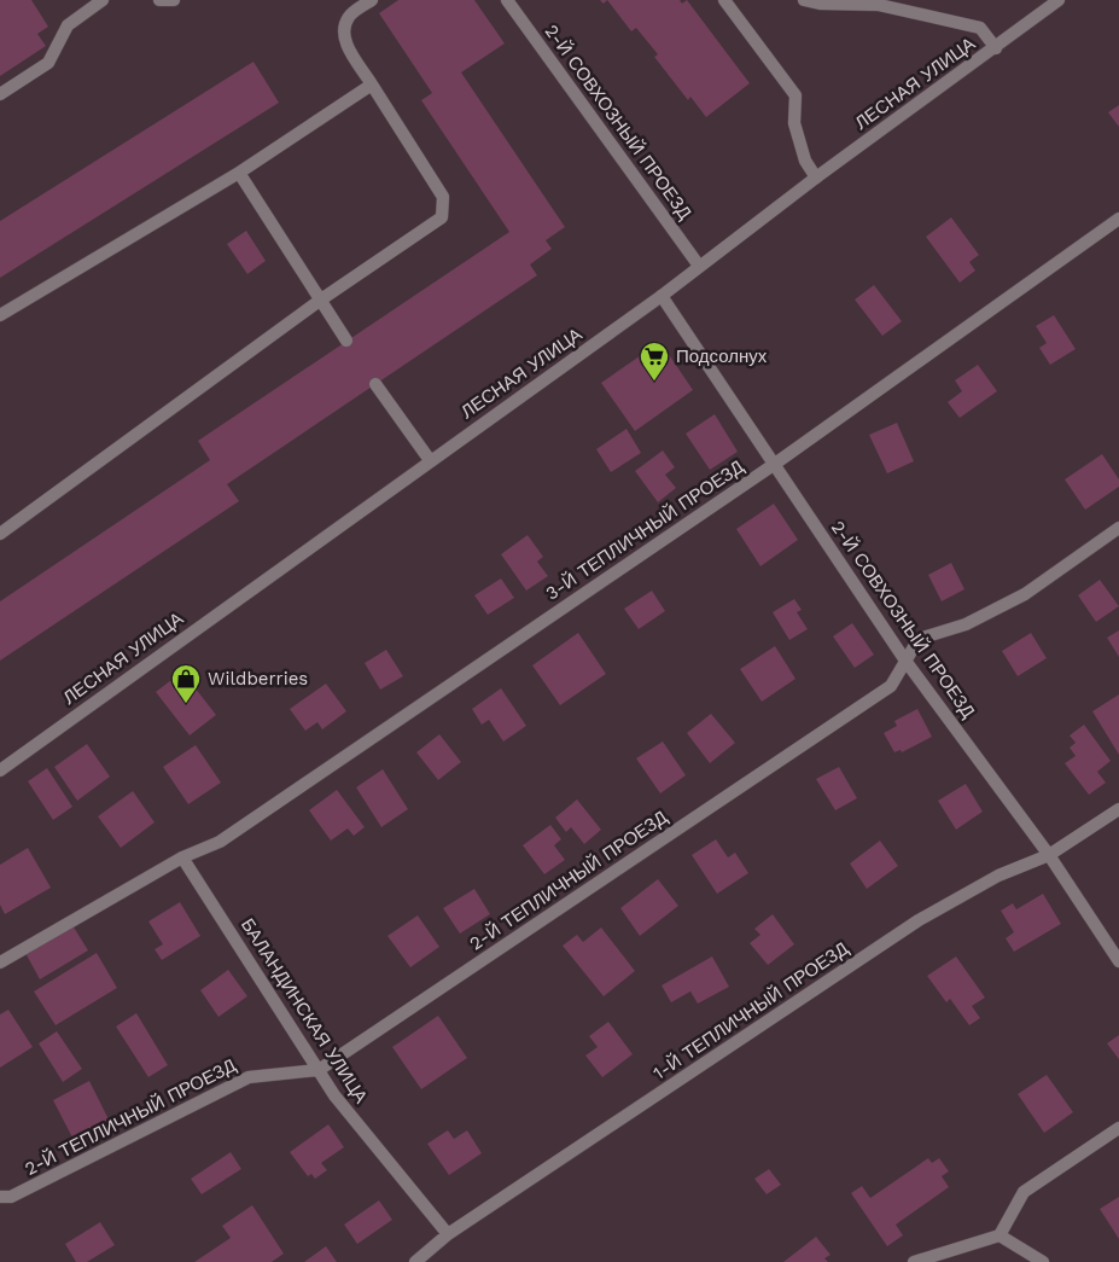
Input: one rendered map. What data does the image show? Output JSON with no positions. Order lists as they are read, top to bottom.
{
  "streets": {
    "street": [
      "ЛЕСНАЯ УЛИЦА",
      "2-Й СОВХОЗНЫЙ ПРОЕЗД",
      "3-Й ТЕПЛИЧНЫЙ ПРОЕЗД",
      "2-Й ТЕПЛИЧНЫЙ ПРОЕЗД",
      "БАЛАНДИНСКАЯ УЛИЦА",
      "1-Й ТЕПЛИЧНЫЙ ПРОЕЗД"
    ]
  },
  "crossings": [
    ["ЛЕСНАЯ УЛИЦА", "2-Й СОВХОЗНЫЙ ПРОЕЗД"],
    ["2-Й СОВХОЗНЫЙ ПРОЕЗД", "3-Й ТЕПЛИЧНЫЙ ПРОЕЗД"],
    ["2-Й СОВХОЗНЫЙ ПРОЕЗД", "2-Й ТЕПЛИЧНЫЙ ПРОЕЗД"],
    ["2-Й СОВХОЗНЫЙ ПРОЕЗД", "1-Й ТЕПЛИЧНЫЙ ПРОЕЗД"],
    ["3-Й ТЕПЛИЧНЫЙ ПРОЕЗД", "БАЛАНДИНСКАЯ УЛИЦА"],
    ["2-Й ТЕПЛИЧНЫЙ ПРОЕЗД", "БАЛАНДИНСКАЯ УЛИЦА"],
    ["БАЛАНДИНСКАЯ УЛИЦА", "1-Й ТЕПЛИЧНЫЙ ПРОЕЗД"]
  ],
  "places": {
    "supermarket": ["Подсолнух"],
    "shop": ["Wildberries"]
  }
}
